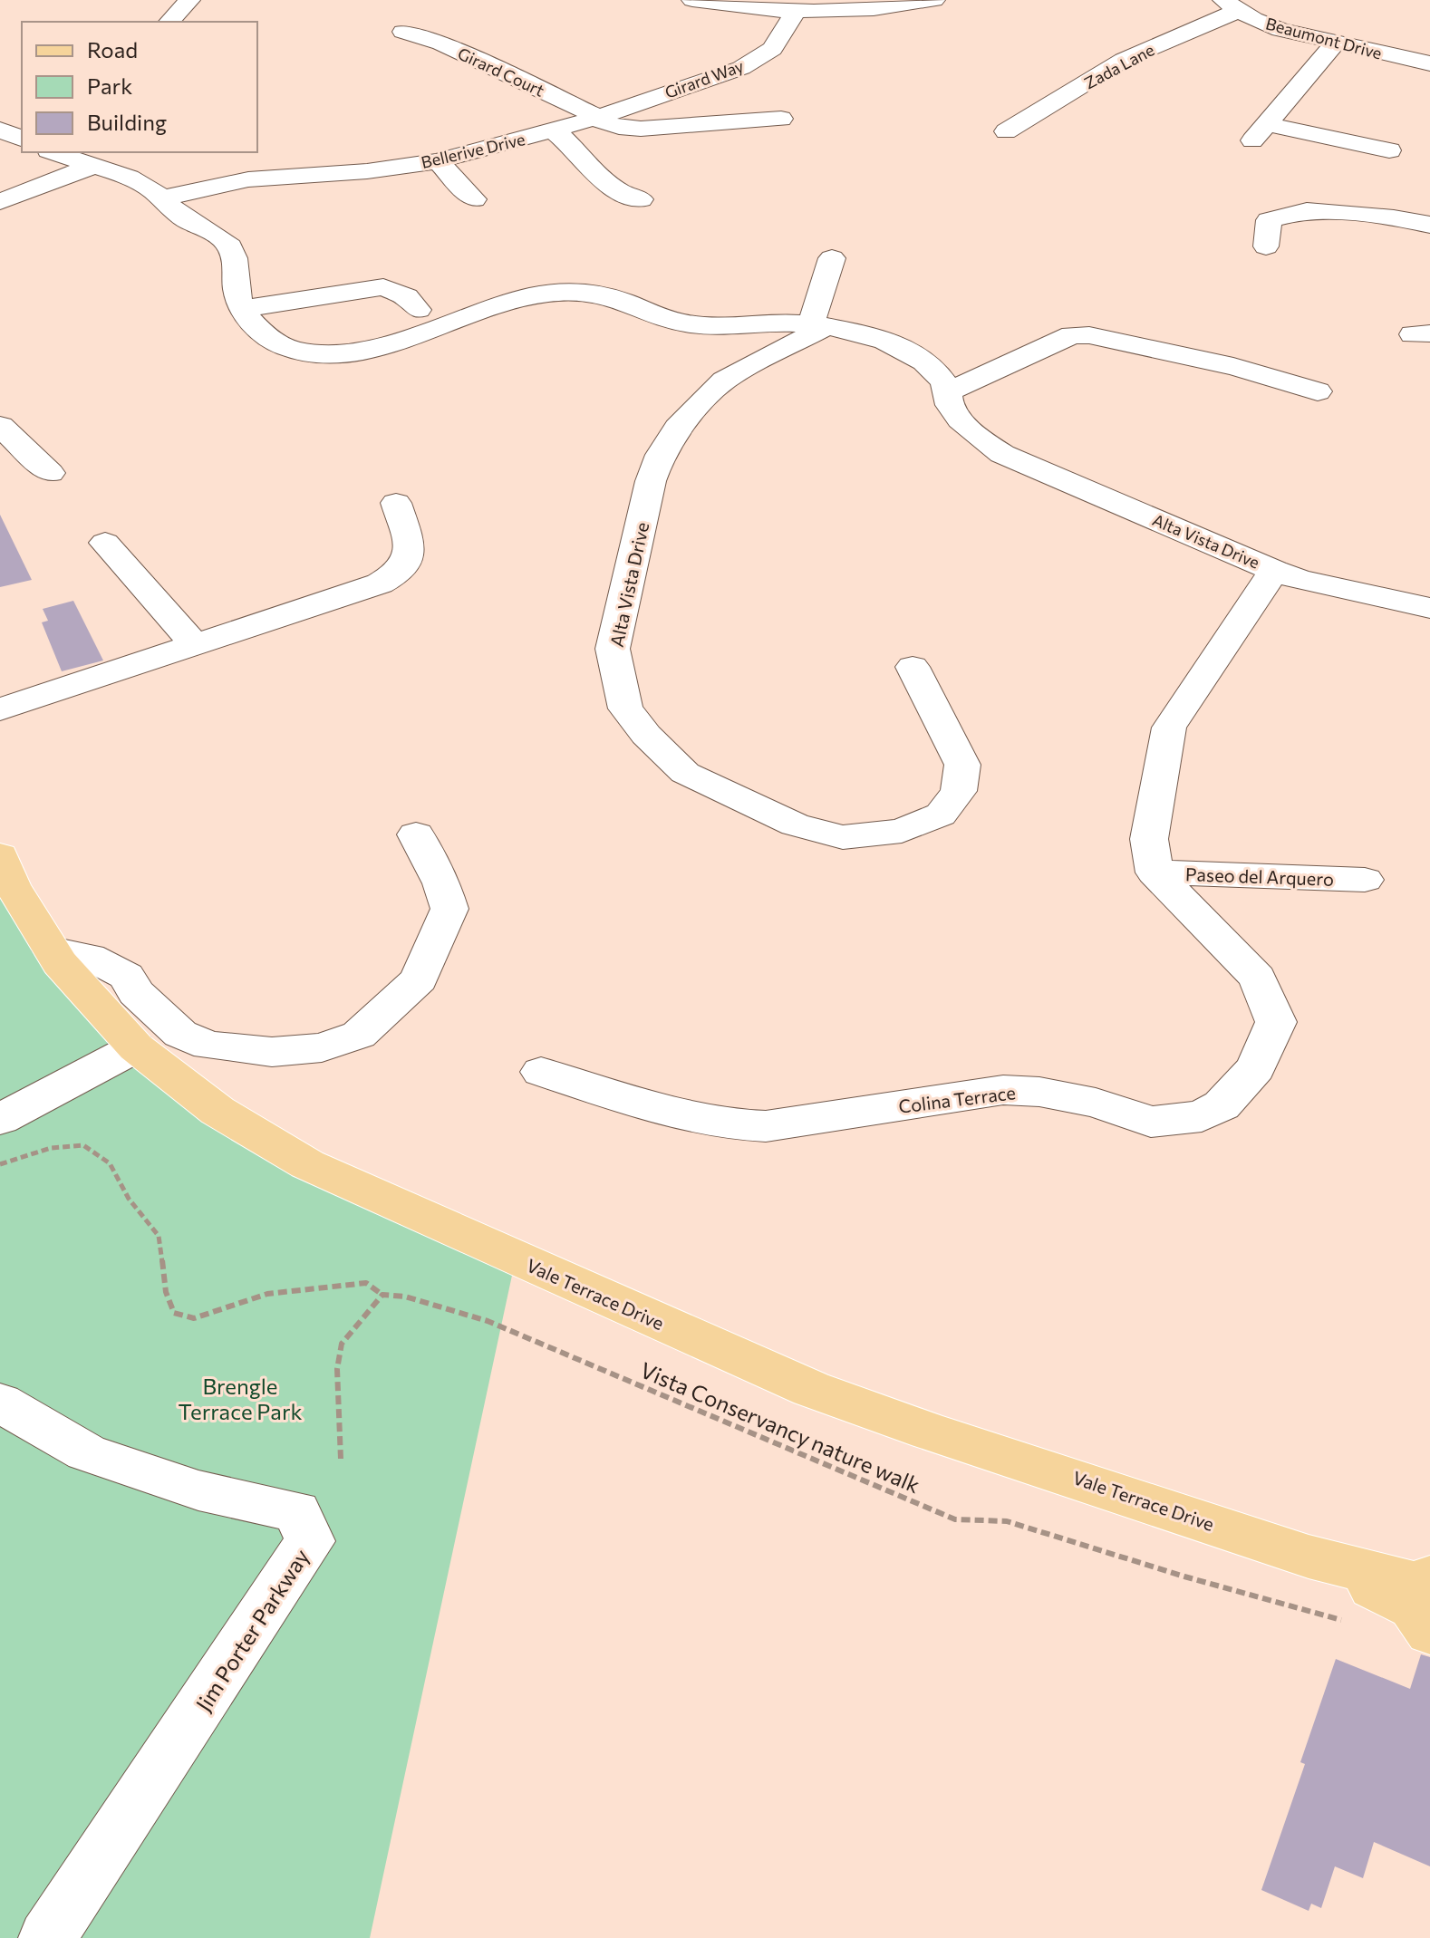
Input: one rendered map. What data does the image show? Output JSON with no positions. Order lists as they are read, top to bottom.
{
  "streets": {
    "main road": ["Vale Terrace Drive"],
    "street": [
      "Beaumont Drive",
      "Zada Lane",
      "Girard Court",
      "Girard Way",
      "Bellerive Drive",
      "Alta Vista Drive",
      "Paseo del Arquero",
      "Colina Terrace",
      "Jim Porter Parkway"
    ],
    "path": ["Vista Conservancy nature walk"]
  },
  "crossings": [
    ["Beaumont Drive", "Zada Lane"],
    ["Girard Court", "Girard Way"],
    ["Girard Court", "Bellerive Drive"],
    ["Girard Way", "Bellerive Drive"],
    ["Paseo del Arquero", "Colina Terrace"]
  ],
  "parks": ["Brengle Terrace Park"],
  "legend": ["Road", "Park", "Building"]
}
